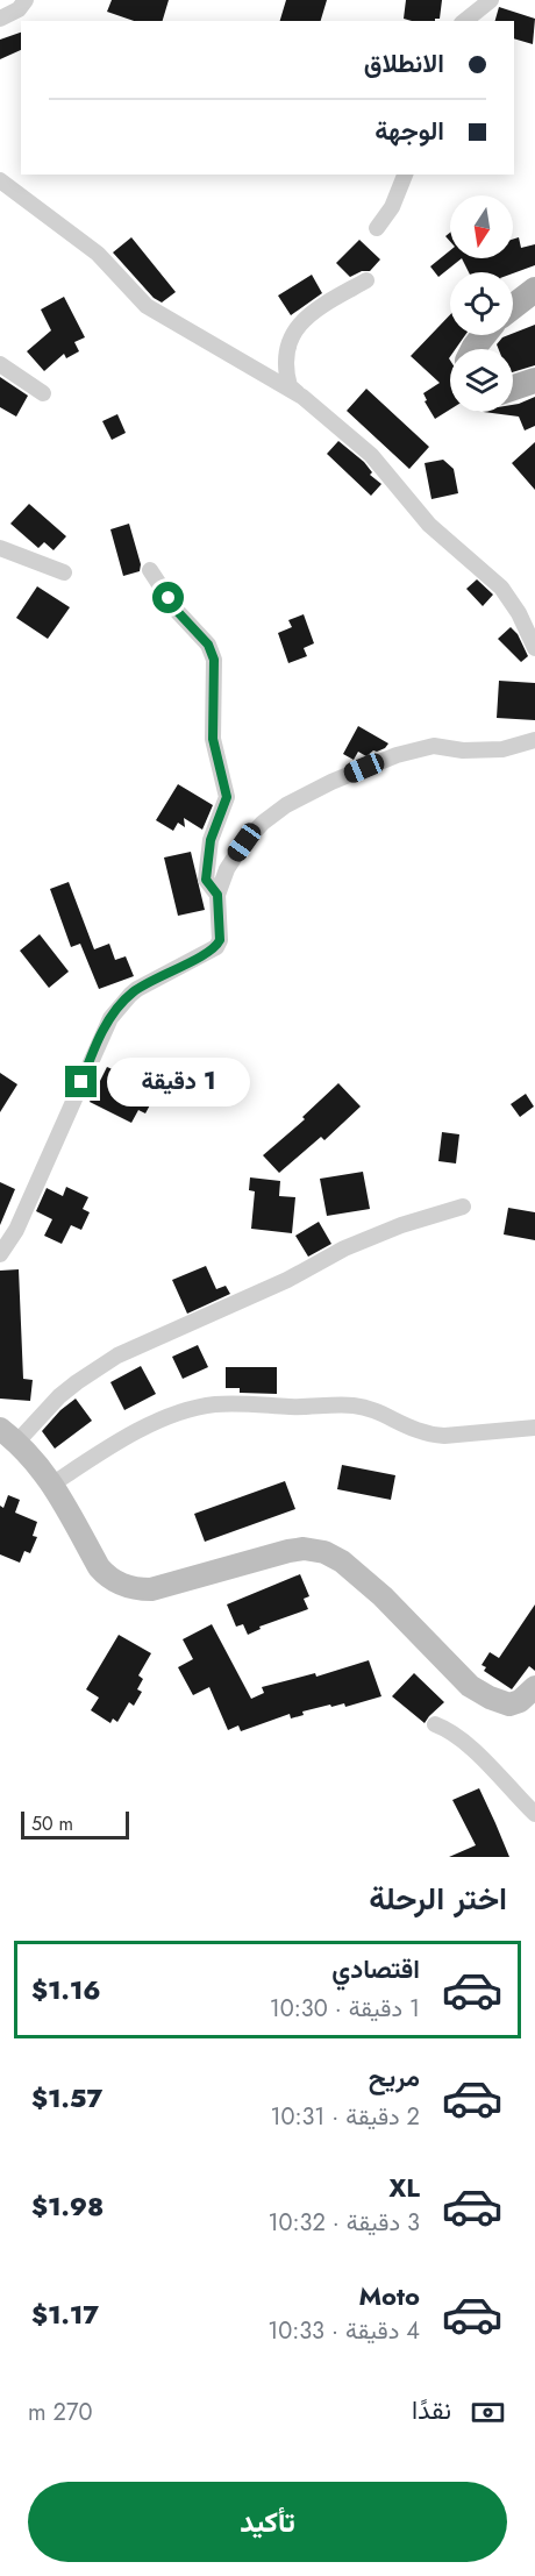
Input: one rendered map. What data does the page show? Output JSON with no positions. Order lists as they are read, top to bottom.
{
  "scale_bar": "50 m",
  "north": "bottom",
  "page": {
    "banner": ["الانطلاق", "الوجهة"],
    "bubble": "1 دقيقة",
    "scale": "50 m",
    "heading": "اختر الرحلة",
    "list": [
      {
        "name": "اقتصادي",
        "note": "1 دقيقة · 10:30",
        "value": "$1.16"
      },
      {
        "name": "مريح",
        "note": "2 دقيقة · 10:31",
        "value": "$1.57"
      },
      {
        "name": "XL",
        "note": "3 دقيقة · 10:32",
        "value": "$1.98"
      },
      {
        "name": "Moto",
        "note": "4 دقيقة · 10:33",
        "value": "$1.17"
      }
    ],
    "pay": ["نقدًا", "270 m"],
    "buttons": "تأكيد"
  }
}
